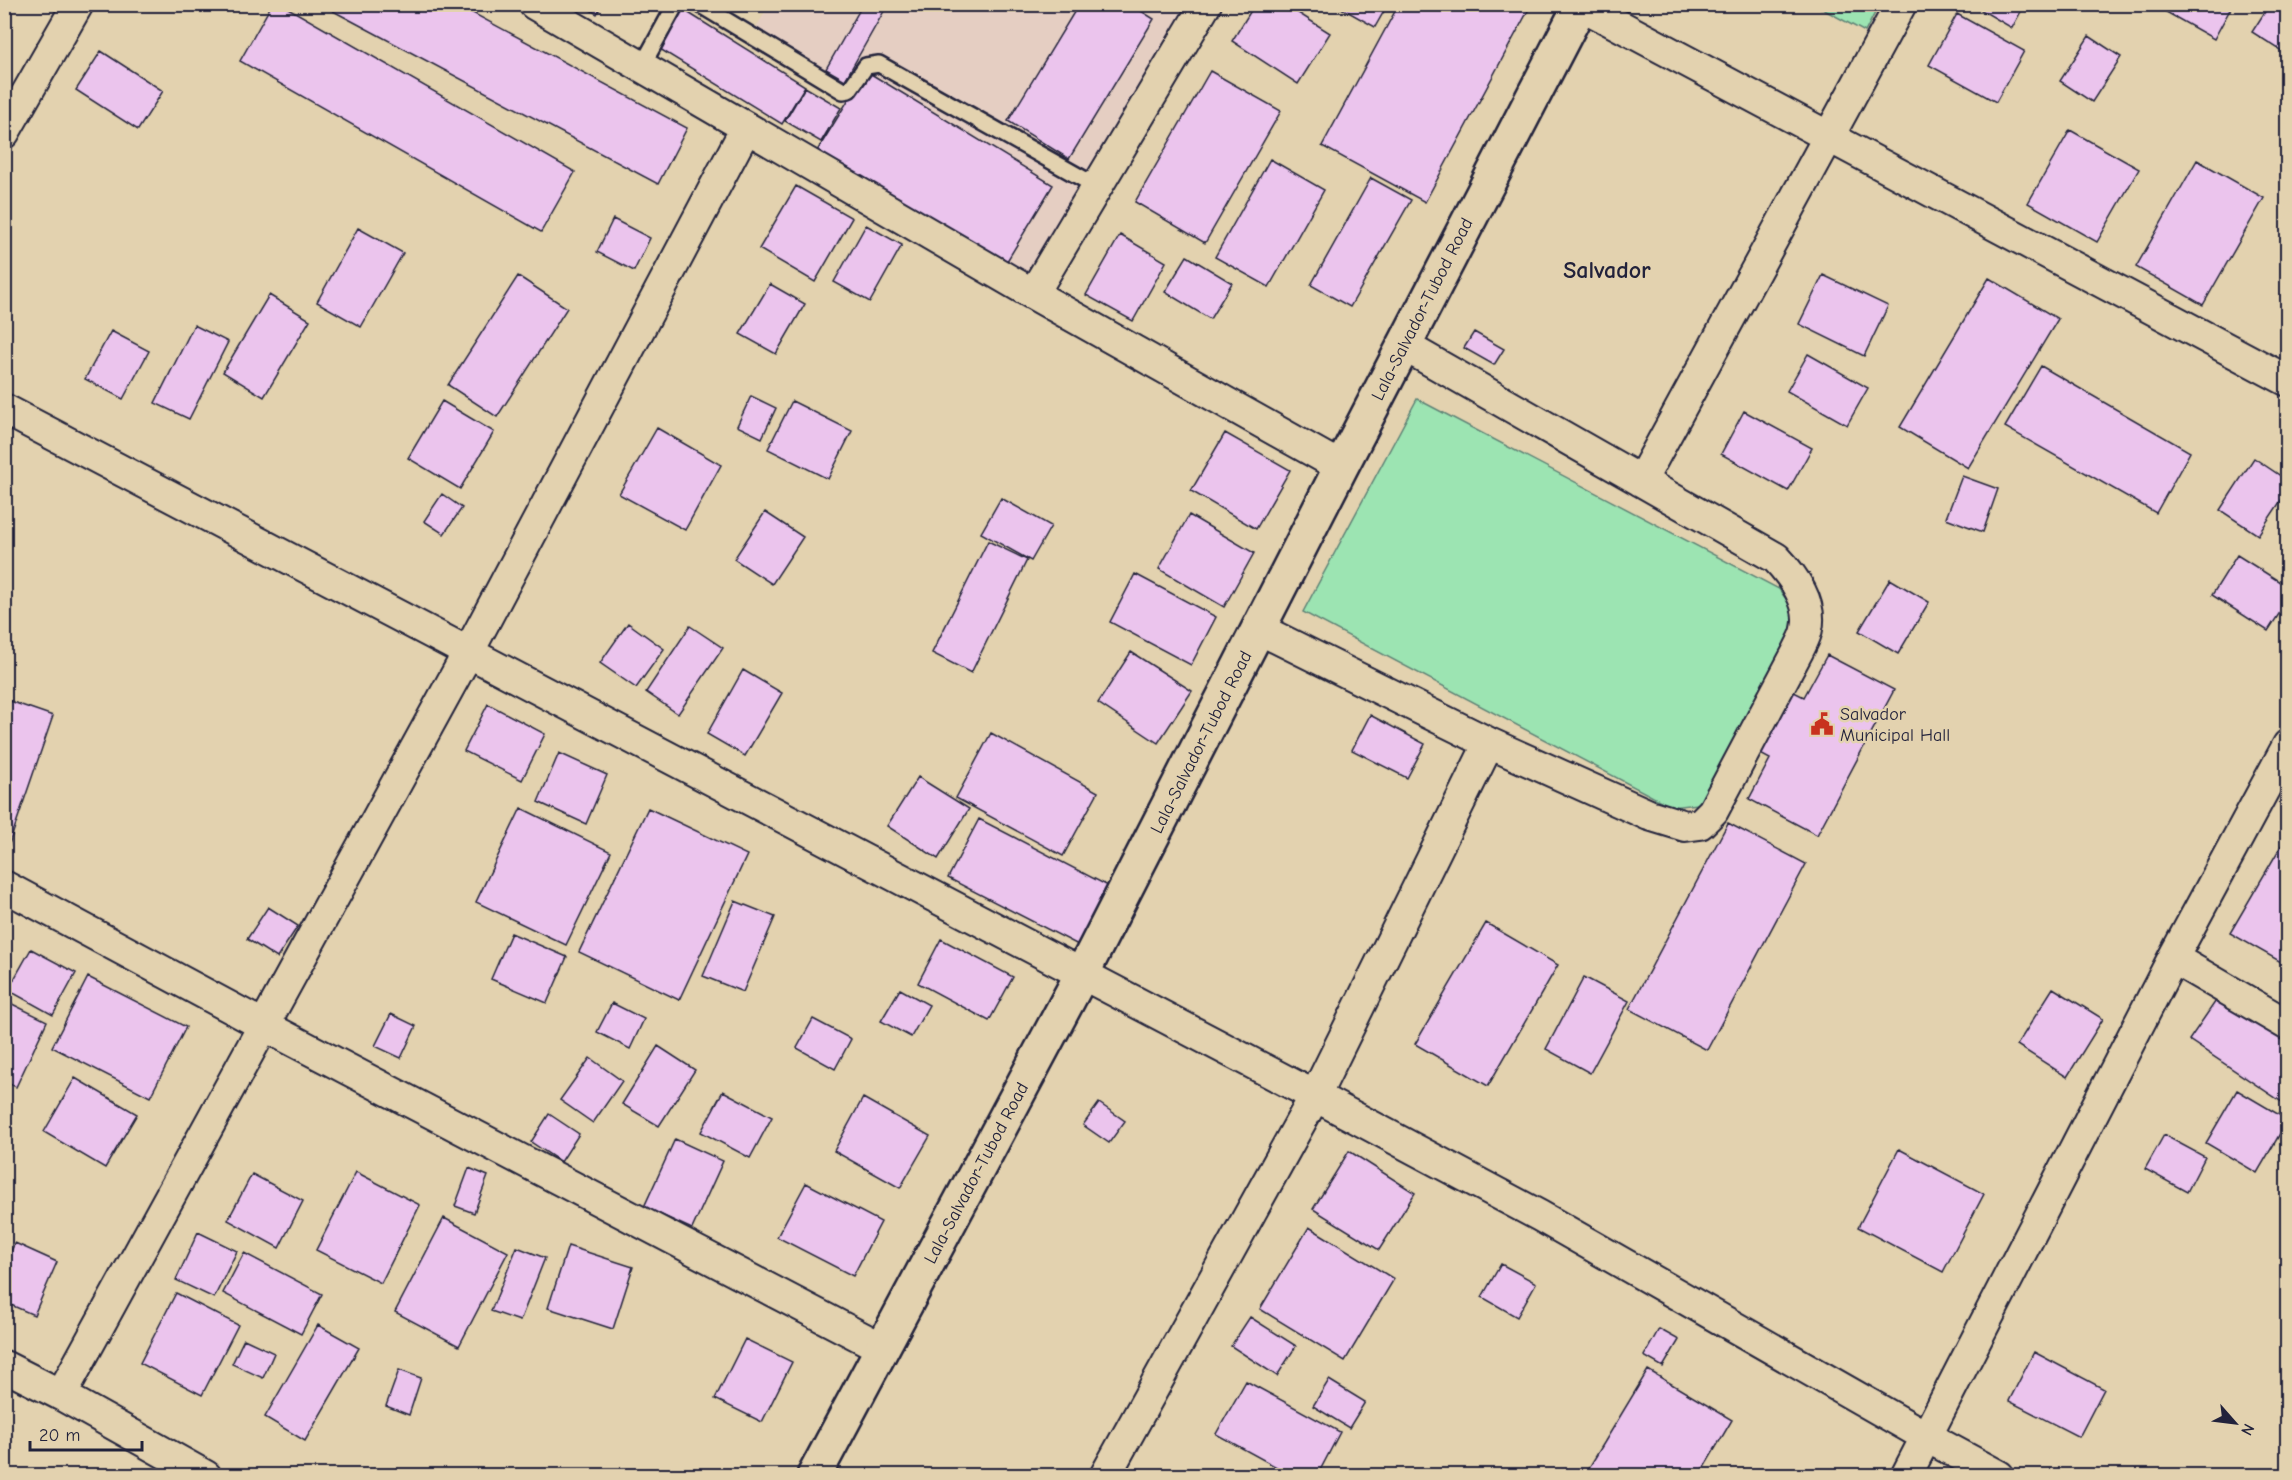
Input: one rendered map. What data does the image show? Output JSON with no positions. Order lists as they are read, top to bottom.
{
  "streets": {
    "main road": ["Lala-Salvador-Tubod Road"]
  },
  "districts": ["Salvador"],
  "places": {
    "public building": ["Salvador Municipal Hall"]
  },
  "scale_bar": "20 m",
  "north": "bottom right"
}
